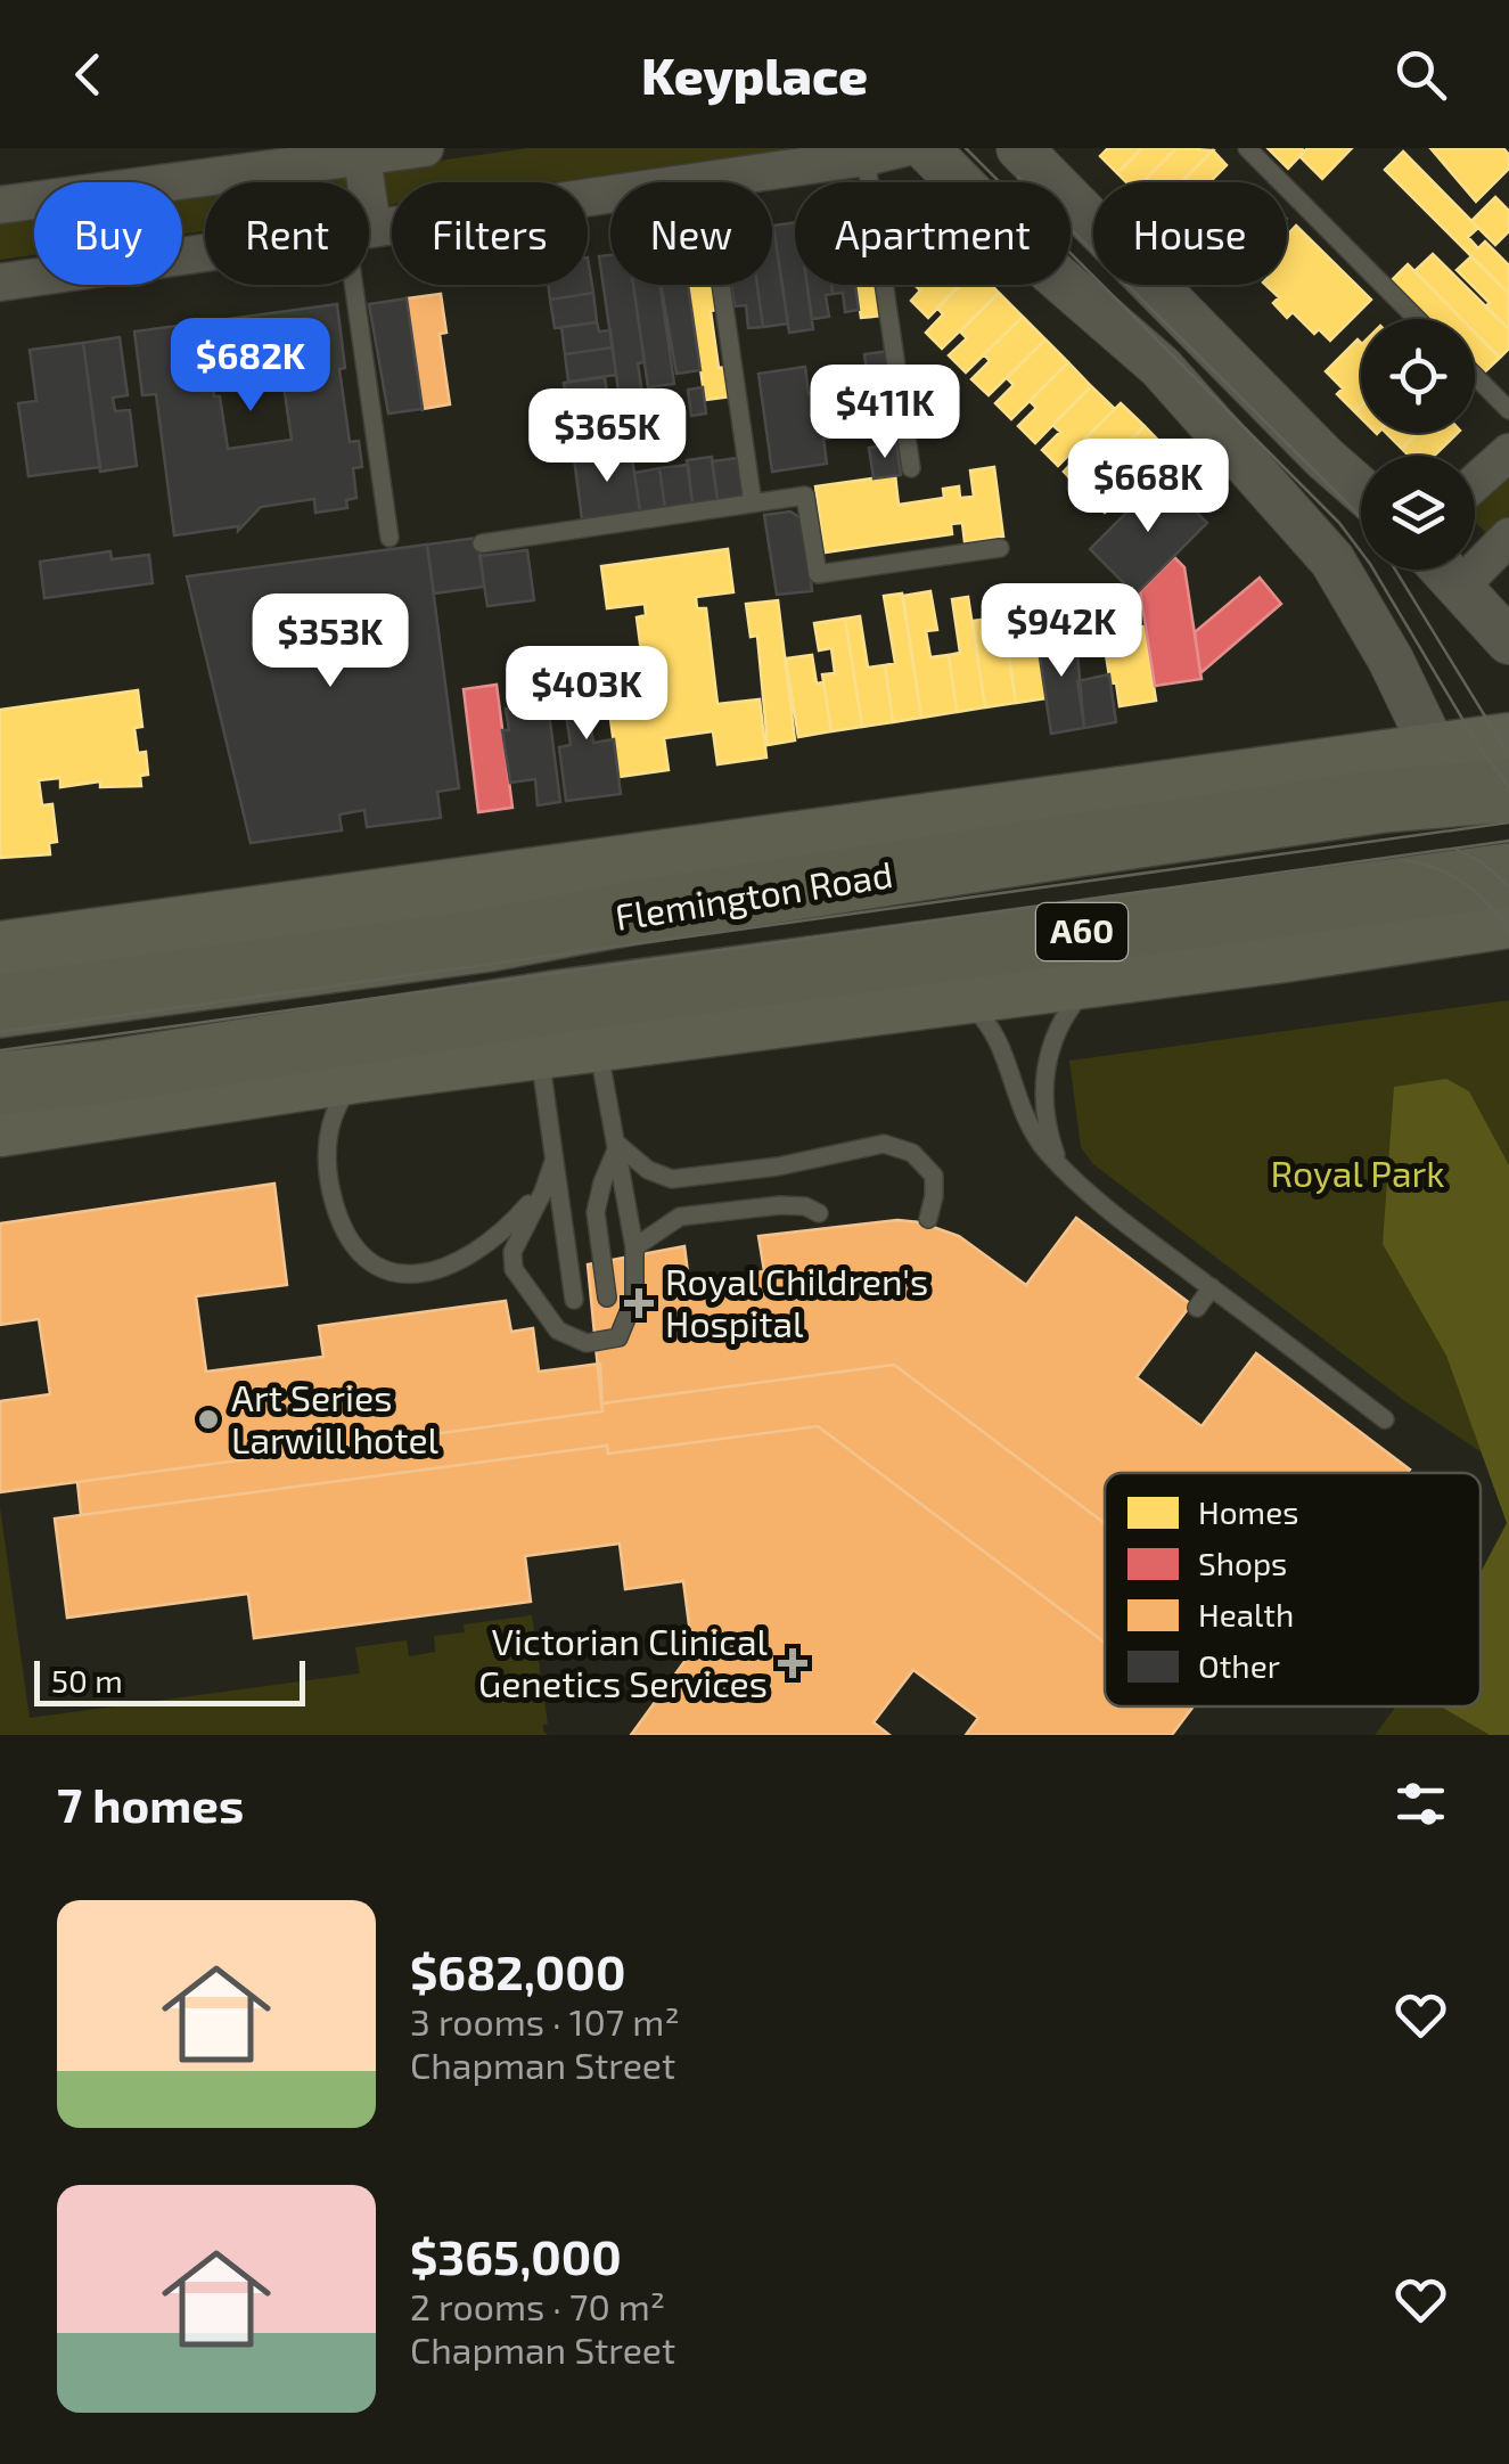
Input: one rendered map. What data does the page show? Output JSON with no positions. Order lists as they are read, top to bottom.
{
  "streets": {
    "highway": ["Flemington Road", "A60"]
  },
  "parks": ["Royal Park"],
  "places": {
    "health": ["Royal Children's Hospital", "Victorian Clinical Genetics Services"],
    "other": ["Art Series Larwill hotel"]
  },
  "legend": [
    "Homes",
    "Shops",
    "Health",
    "Other"
  ],
  "scale_bar": "50 m",
  "page": {
    "header": "Keyplace",
    "chip": [
      "Buy",
      "Rent",
      "Filters",
      "New",
      "Apartment",
      "House"
    ],
    "price": [
      "$682K",
      "$411K",
      "$365K",
      "$668K",
      "$942K",
      "$353K",
      "$403K"
    ],
    "scale": "50 m",
    "heading": "7 homes",
    "list": [
      {
        "name": "$682,000",
        "note": "3 rooms · 107 m² · Chapman Street"
      },
      {
        "name": "$365,000",
        "note": "2 rooms · 70 m² · Chapman Street"
      }
    ]
  }
}
